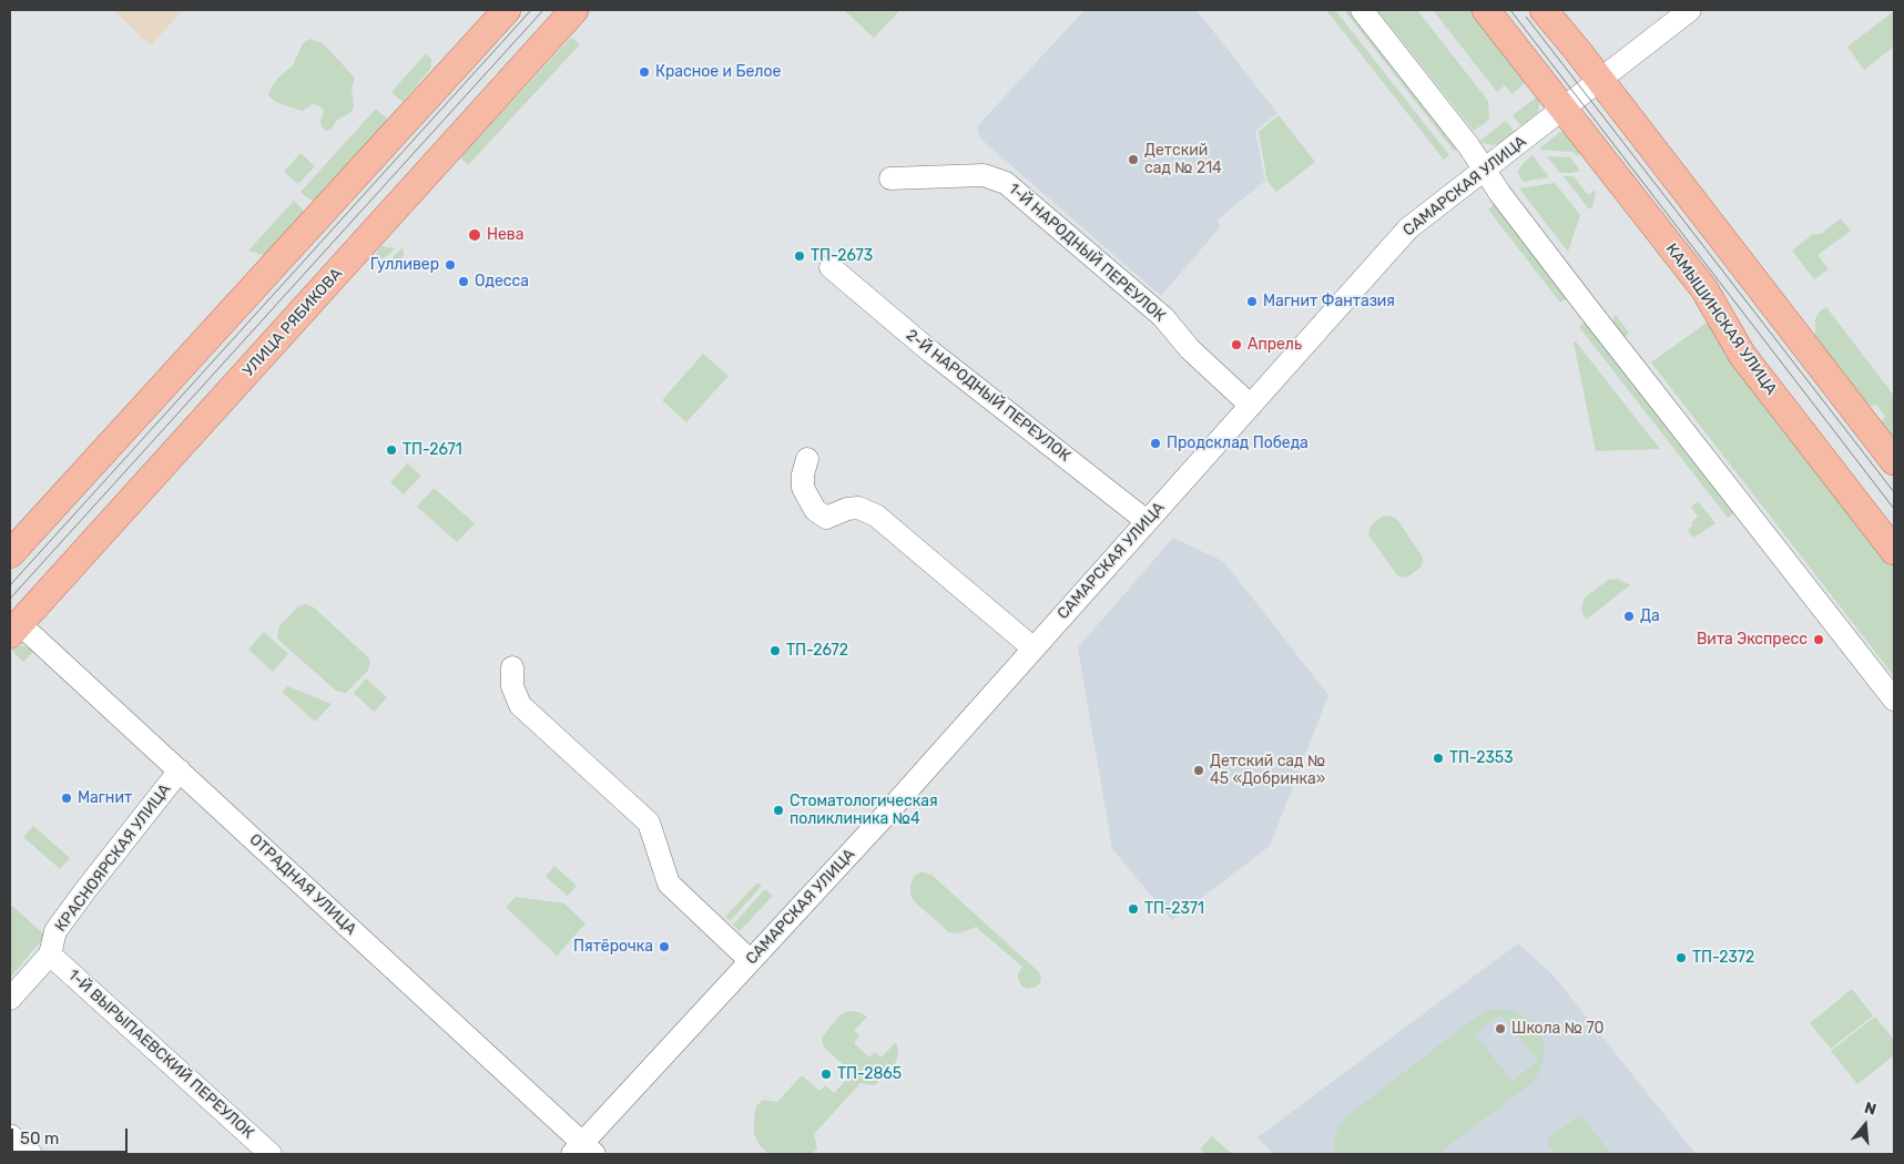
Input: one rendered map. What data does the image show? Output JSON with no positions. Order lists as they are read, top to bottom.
{
  "streets": {
    "main road": ["КАМЫШИНСКАЯ УЛИЦА", "УЛИЦА РЯБИКОВА"],
    "street": [
      "САМАРСКАЯ УЛИЦА",
      "1-Й НАРОДНЫЙ ПЕРЕУЛОК",
      "2-Й НАРОДНЫЙ ПЕРЕУЛОК",
      "КРАСНОЯРСКАЯ УЛИЦА",
      "ОТРАДНАЯ УЛИЦА",
      "1-Й ВЫРЫПАЕВСКИЙ ПЕРЕУЛОК"
    ]
  },
  "crossings": [
    ["САМАРСКАЯ УЛИЦА", "1-Й НАРОДНЫЙ ПЕРЕУЛОК"],
    ["САМАРСКАЯ УЛИЦА", "КАМЫШИНСКАЯ УЛИЦА"],
    ["САМАРСКАЯ УЛИЦА", "2-Й НАРОДНЫЙ ПЕРЕУЛОК"],
    ["САМАРСКАЯ УЛИЦА", "ОТРАДНАЯ УЛИЦА"],
    ["УЛИЦА РЯБИКОВА", "ОТРАДНАЯ УЛИЦА"],
    ["КРАСНОЯРСКАЯ УЛИЦА", "ОТРАДНАЯ УЛИЦА"],
    ["КРАСНОЯРСКАЯ УЛИЦА", "1-Й ВЫРЫПАЕВСКИЙ ПЕРЕУЛОК"]
  ],
  "places": [
    "Красное и Белое",
    "Детский сад № 214",
    "Нева",
    "ТП-2673",
    "Гулливер",
    "Одесса",
    "Магнит Фантазия",
    "Апрель",
    "Продсклад Победа",
    "ТП-2671",
    "Да",
    "Вита Экспресс",
    "ТП-2672",
    "ТП-2353",
    "Детский сад № 45 «Добринка»",
    "Магнит",
    "Стоматологическая поликлиника №4",
    "ТП-2371",
    "Пятёрочка",
    "ТП-2372",
    "Школа № 70",
    "ТП-2865"
  ],
  "scale_bar": "50 m",
  "north": "top"
}
